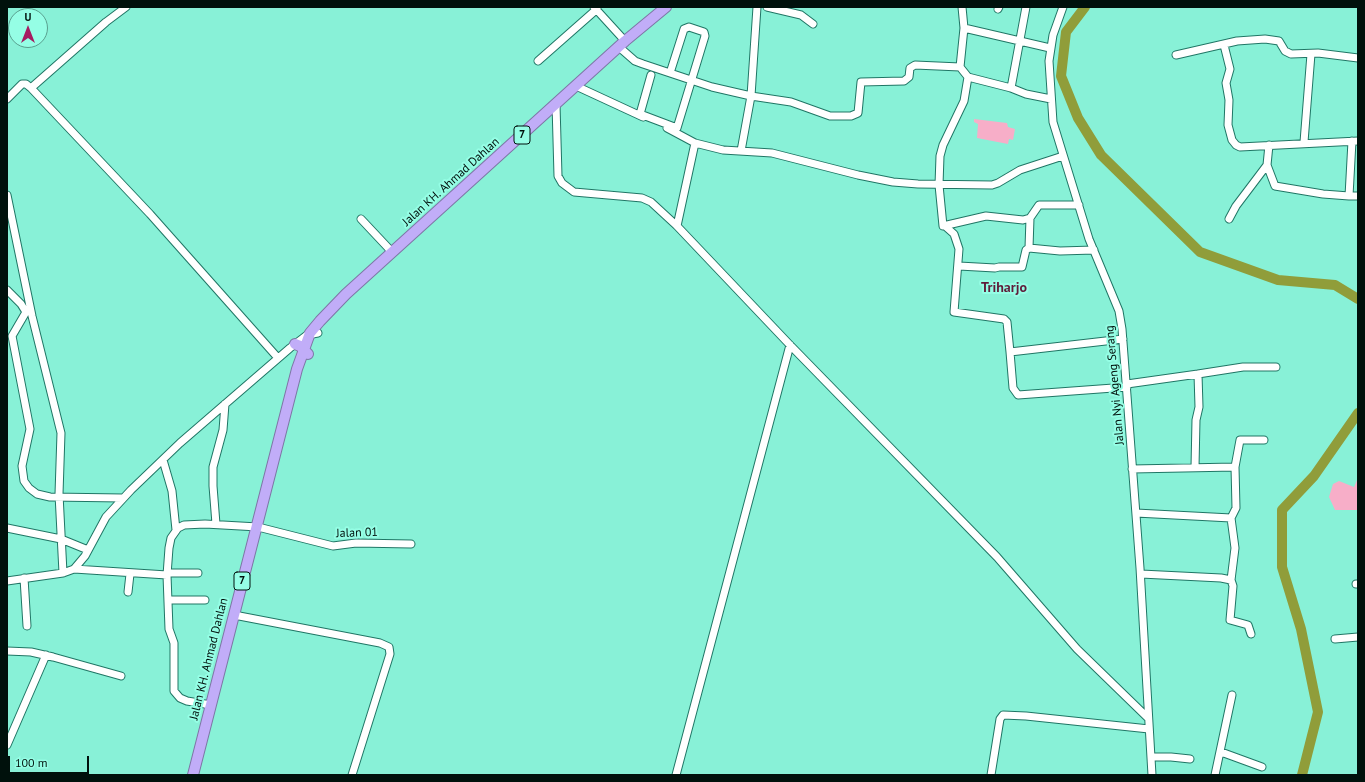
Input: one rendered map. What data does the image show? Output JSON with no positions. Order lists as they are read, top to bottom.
{
  "streets": {
    "highway": ["7", "Jalan KH. Ahmad Dahlan"],
    "street": ["Jalan Nyi Ageng Serang", "Jalan 01"]
  },
  "crossings": [
    ["Jalan KH. Ahmad Dahlan", "Jalan 01"]
  ],
  "districts": ["Triharjo"],
  "scale_bar": "100 m",
  "north": "top"
}
